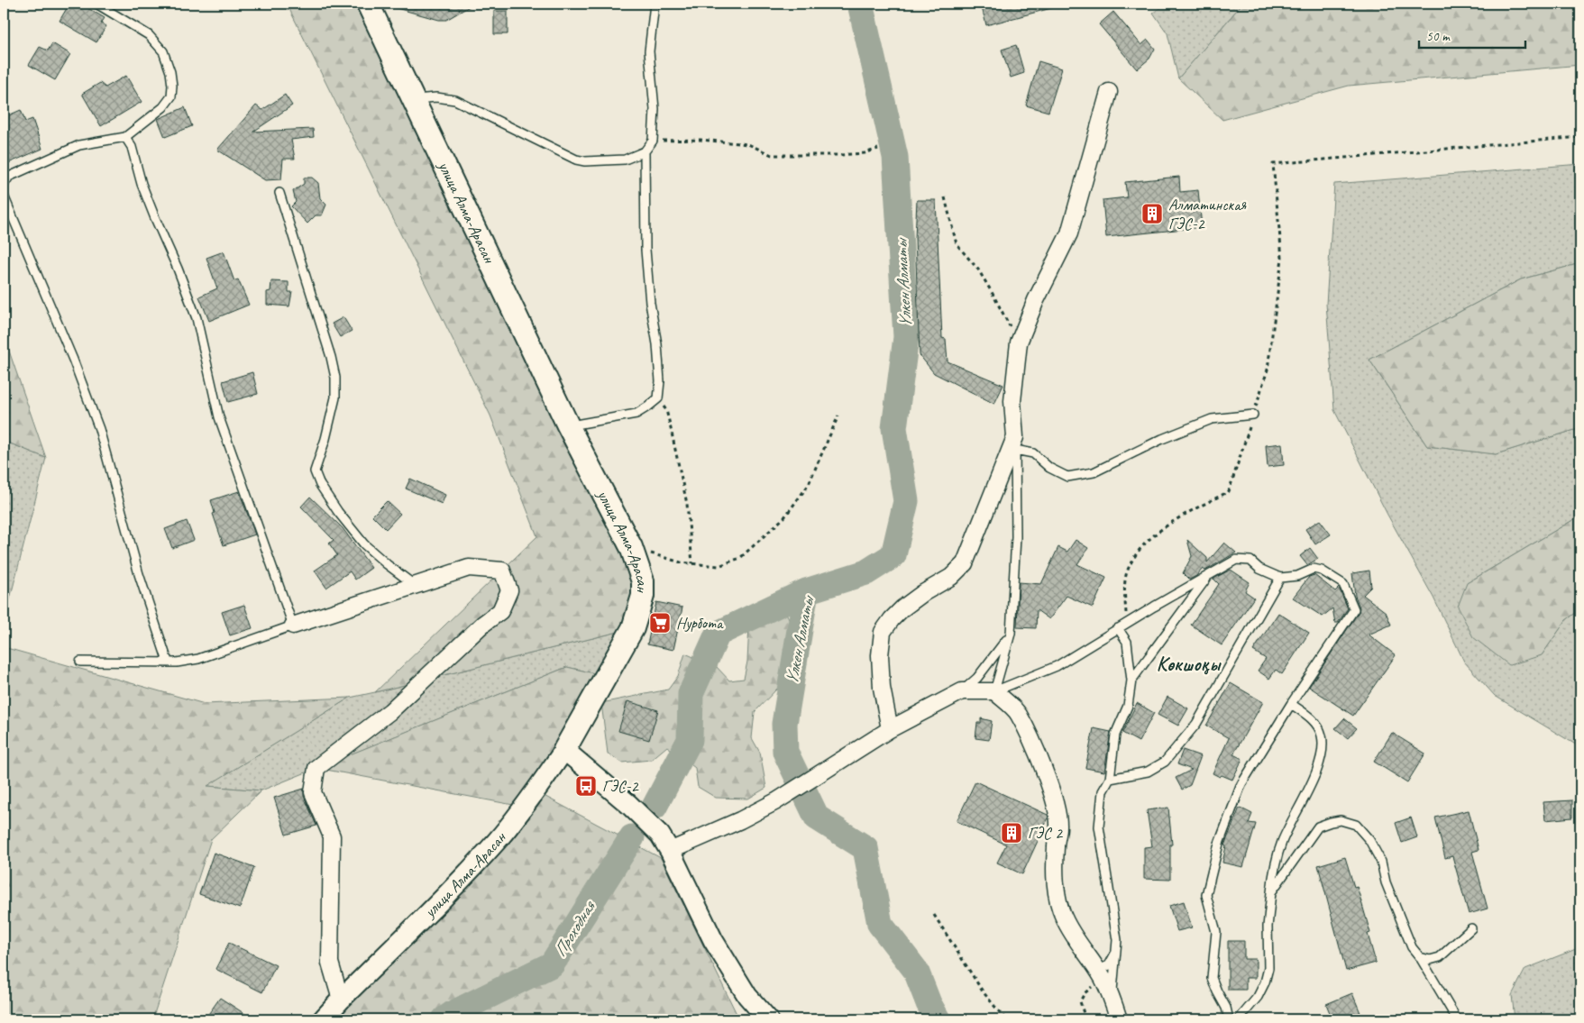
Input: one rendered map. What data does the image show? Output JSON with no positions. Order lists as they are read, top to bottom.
{
  "streets": {
    "main road": ["улица Алма-Арасан"]
  },
  "districts": ["Көкшоқы"],
  "water": ["Үлкен Алматы", "Проходная"],
  "places": {
    "building": ["Алматинская ГЭС-2", "ГЭС 2"],
    "supermarket": ["Нурбота"],
    "bus stop": ["ГЭС-2"]
  },
  "scale_bar": "50 m"
}
